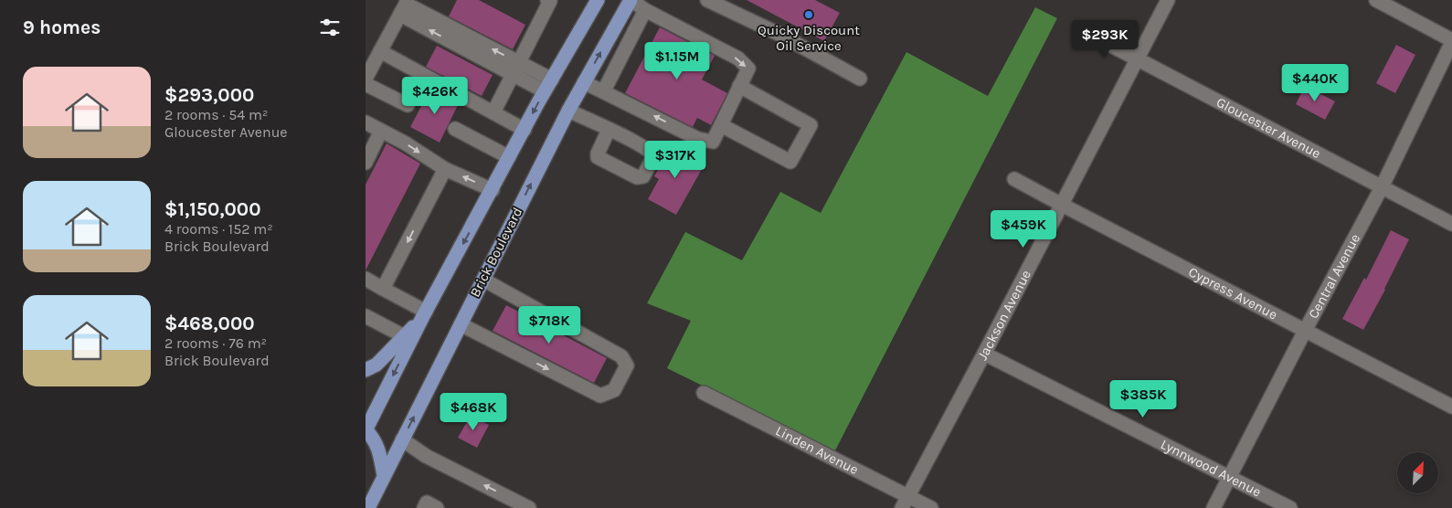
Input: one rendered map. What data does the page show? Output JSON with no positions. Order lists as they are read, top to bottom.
{
  "streets": {
    "main road": ["Brick Boulevard"],
    "street": [
      "Gloucester Avenue",
      "Central Avenue",
      "Cypress Avenue",
      "Jackson Avenue",
      "Linden Avenue",
      "Lynnwood Avenue"
    ]
  },
  "crossings": [
    ["Gloucester Avenue", "Central Avenue"],
    ["Gloucester Avenue", "Jackson Avenue"],
    ["Central Avenue", "Cypress Avenue"],
    ["Central Avenue", "Lynnwood Avenue"],
    ["Cypress Avenue", "Jackson Avenue"],
    ["Jackson Avenue", "Linden Avenue"],
    ["Jackson Avenue", "Lynnwood Avenue"]
  ],
  "places": ["Quicky Discount Oil Service"],
  "north": "top right",
  "page": {
    "heading": "9 homes",
    "price": [
      "$293K",
      "$1.15M",
      "$440K",
      "$426K",
      "$317K",
      "$459K",
      "$718K",
      "$385K",
      "$468K"
    ],
    "list": [
      {
        "name": "$293,000",
        "note": "2 rooms · 54 m² · Gloucester Avenue"
      },
      {
        "name": "$1,150,000",
        "note": "4 rooms · 152 m² · Brick Boulevard"
      },
      {
        "name": "$468,000",
        "note": "2 rooms · 76 m² · Brick Boulevard"
      }
    ]
  }
}
